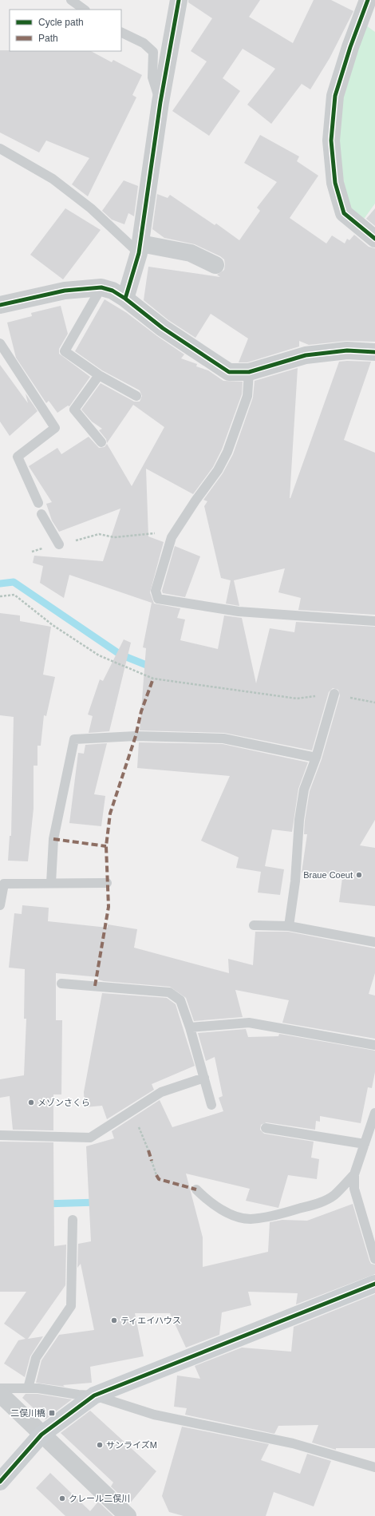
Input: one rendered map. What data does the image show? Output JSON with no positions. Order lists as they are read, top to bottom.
{
  "places": {
    "other": [
      "Braue Coeut",
      "メゾンさくら",
      "ティエイハウス",
      "サンライズM",
      "クレール二俣川"
    ],
    "transit": ["二俣川橋"]
  },
  "legend": ["Cycle path", "Path"]
}
